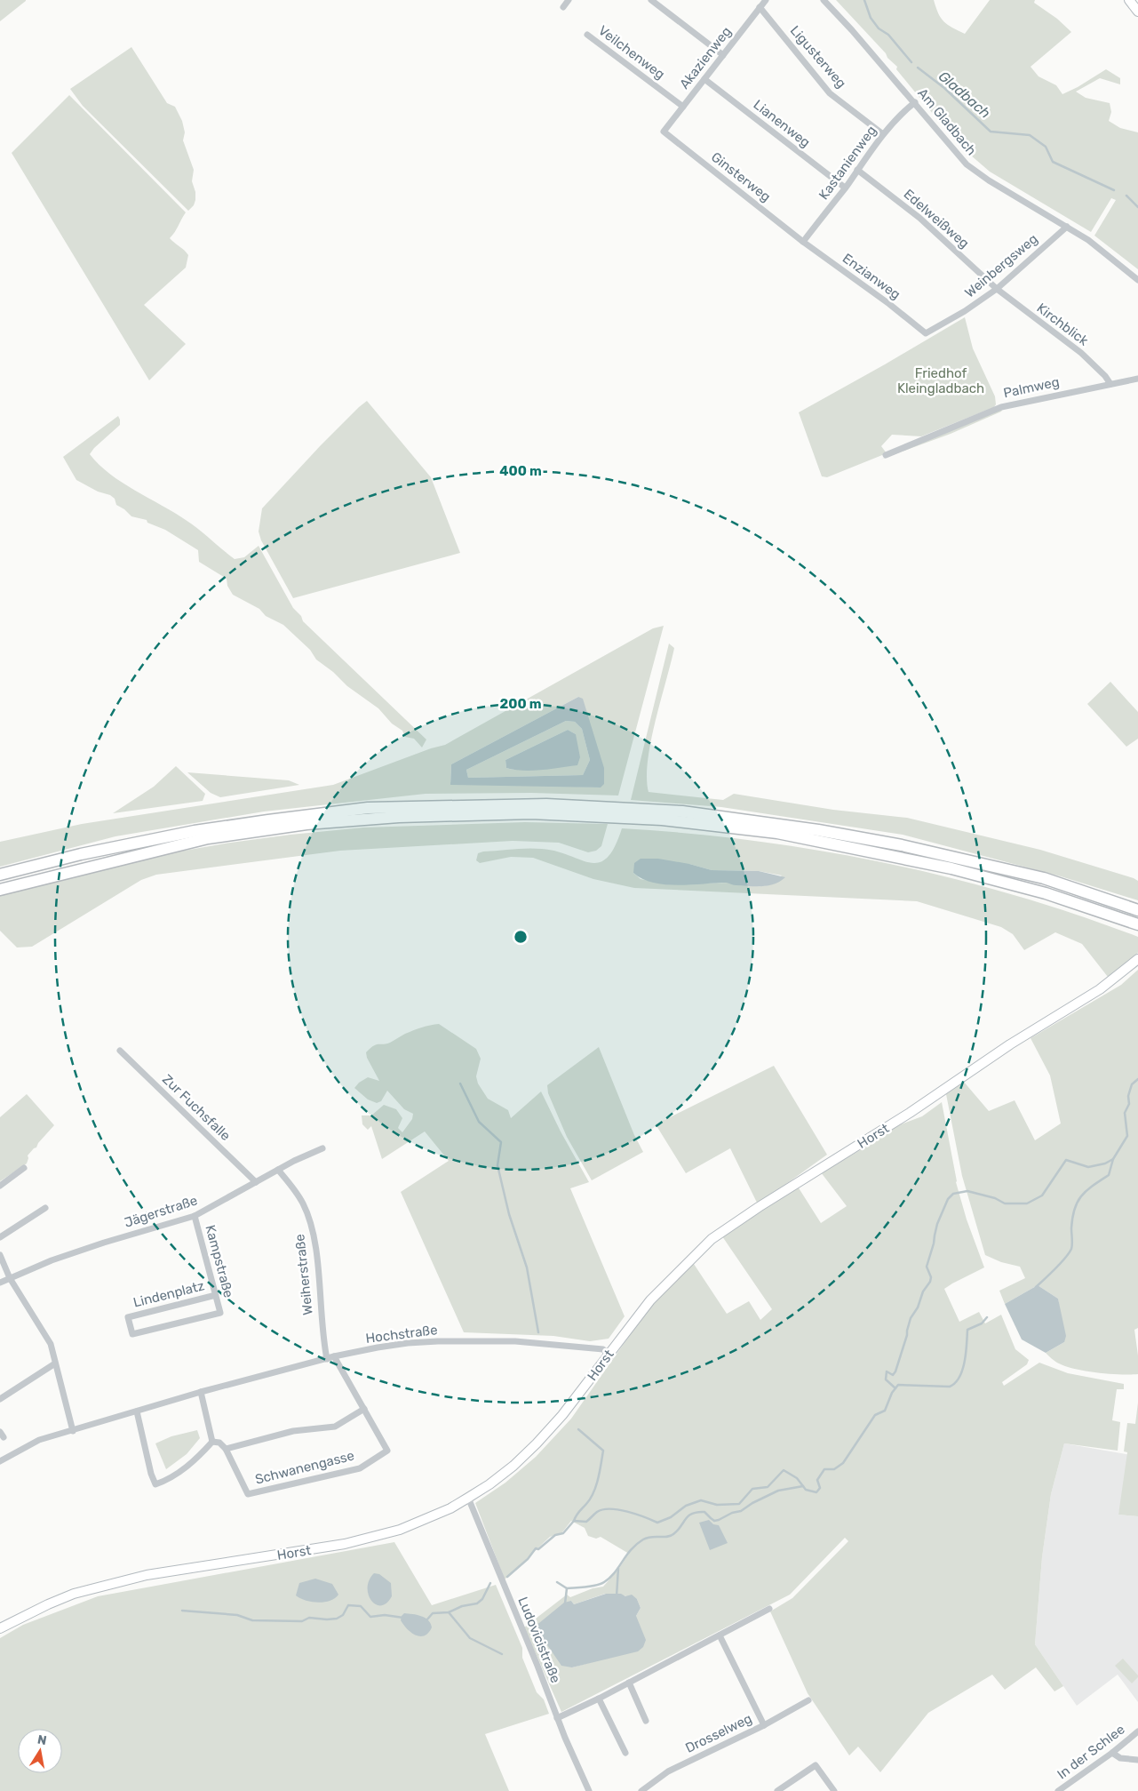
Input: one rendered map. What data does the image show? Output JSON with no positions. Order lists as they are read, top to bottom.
{
  "streets": {
    "street": [
      "Veilchenweg",
      "Ligusterweg",
      "Akazienweg",
      "Am Gladbach",
      "Lianenweg",
      "Kastanienweg",
      "Ginsterweg",
      "Edelweißweg",
      "Weinbergsweg",
      "Enzianweg",
      "Kirchblick",
      "Palmweg",
      "Zur Fuchsfalle",
      "Horst",
      "Jägerstraße",
      "Kampstraße",
      "Weiherstraße",
      "Lindenplatz",
      "Hochstraße",
      "Schwanengasse",
      "Ludovicistraße",
      "Drosselweg",
      "In der Schlee"
    ]
  },
  "crossings": [
    ["Veilchenweg", "Akazienweg"],
    ["Ligusterweg", "Akazienweg"],
    ["Ligusterweg", "Kastanienweg"],
    ["Akazienweg", "Lianenweg"],
    ["Akazienweg", "Ginsterweg"],
    ["Am Gladbach", "Kastanienweg"],
    ["Am Gladbach", "Weinbergsweg"],
    ["Lianenweg", "Kastanienweg"],
    ["Kastanienweg", "Ginsterweg"],
    ["Kastanienweg", "Edelweißweg"],
    ["Kastanienweg", "Enzianweg"],
    ["Ginsterweg", "Enzianweg"],
    ["Edelweißweg", "Weinbergsweg"],
    ["Edelweißweg", "Kirchblick"],
    ["Weinbergsweg", "Enzianweg"],
    ["Weinbergsweg", "Kirchblick"],
    ["Kirchblick", "Palmweg"],
    ["Zur Fuchsfalle", "Jägerstraße"],
    ["Horst", "Hochstraße"],
    ["Horst", "Ludovicistraße"],
    ["Jägerstraße", "Kampstraße"],
    ["Jägerstraße", "Weiherstraße"],
    ["Kampstraße", "Lindenplatz"],
    ["Weiherstraße", "Hochstraße"]
  ],
  "water": ["Gladbach"],
  "parks": ["Friedhof Kleingladbach"],
  "north": "top",
  "rings": ["400 m", "200 m"]
}
